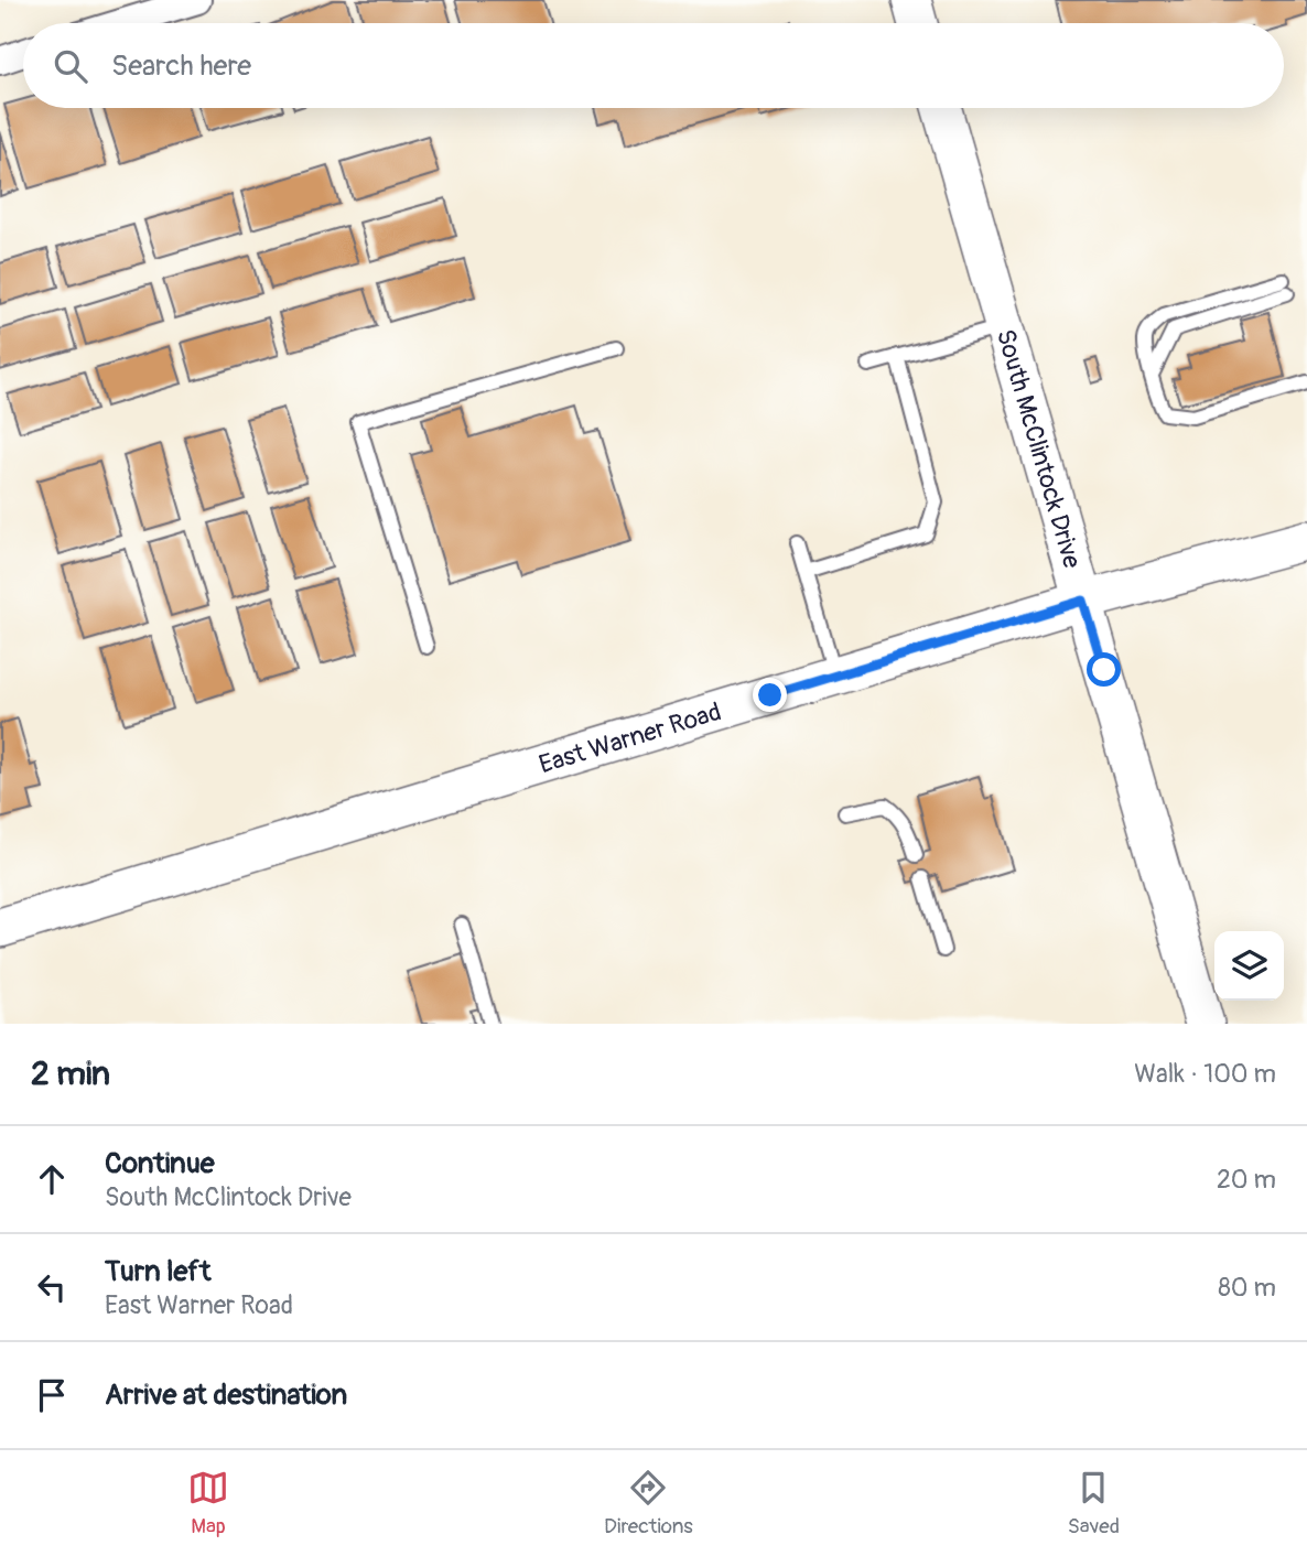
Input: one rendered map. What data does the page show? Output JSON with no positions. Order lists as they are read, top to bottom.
{
  "streets": {
    "main road": ["South McClintock Drive", "East Warner Road"]
  },
  "crossings": [
    ["South McClintock Drive", "East Warner Road"]
  ],
  "page": {
    "search": "Search here",
    "heading": ["2 min", "Walk · 100 m"],
    "list": [
      ["Continue", "South McClintock Drive", "20 m"],
      ["Turn left", "East Warner Road", "80 m"],
      "Arrive at destination"
    ],
    "nav": ["Map", "Directions", "Saved"]
  }
}
